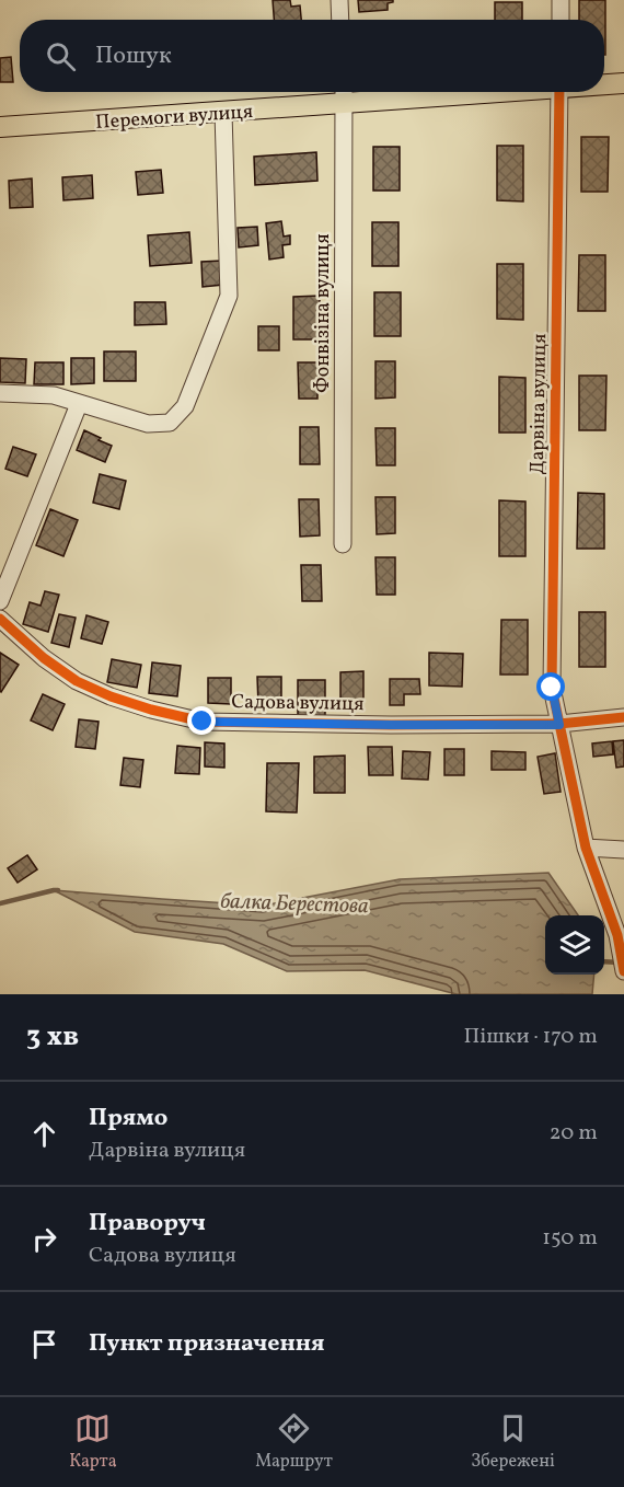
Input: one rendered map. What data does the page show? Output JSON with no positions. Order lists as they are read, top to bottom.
{
  "streets": {
    "main road": ["Перемоги вулиця"],
    "street": ["Фонвізіна вулиця", "Дарвіна вулиця", "Садова вулиця"]
  },
  "crossings": [
    ["Перемоги вулиця", "Фонвізіна вулиця"],
    ["Дарвіна вулиця", "Садова вулиця"]
  ],
  "water": ["балка Берестова"],
  "page": {
    "search": "Пошук",
    "heading": ["3 хв", "Пішки · 170 m"],
    "list": [
      ["Прямо", "Дарвіна вулиця", "20 m"],
      ["Праворуч", "Садова вулиця", "150 m"],
      "Пункт призначення"
    ],
    "nav": ["Карта", "Маршрут", "Збережені"]
  }
}
